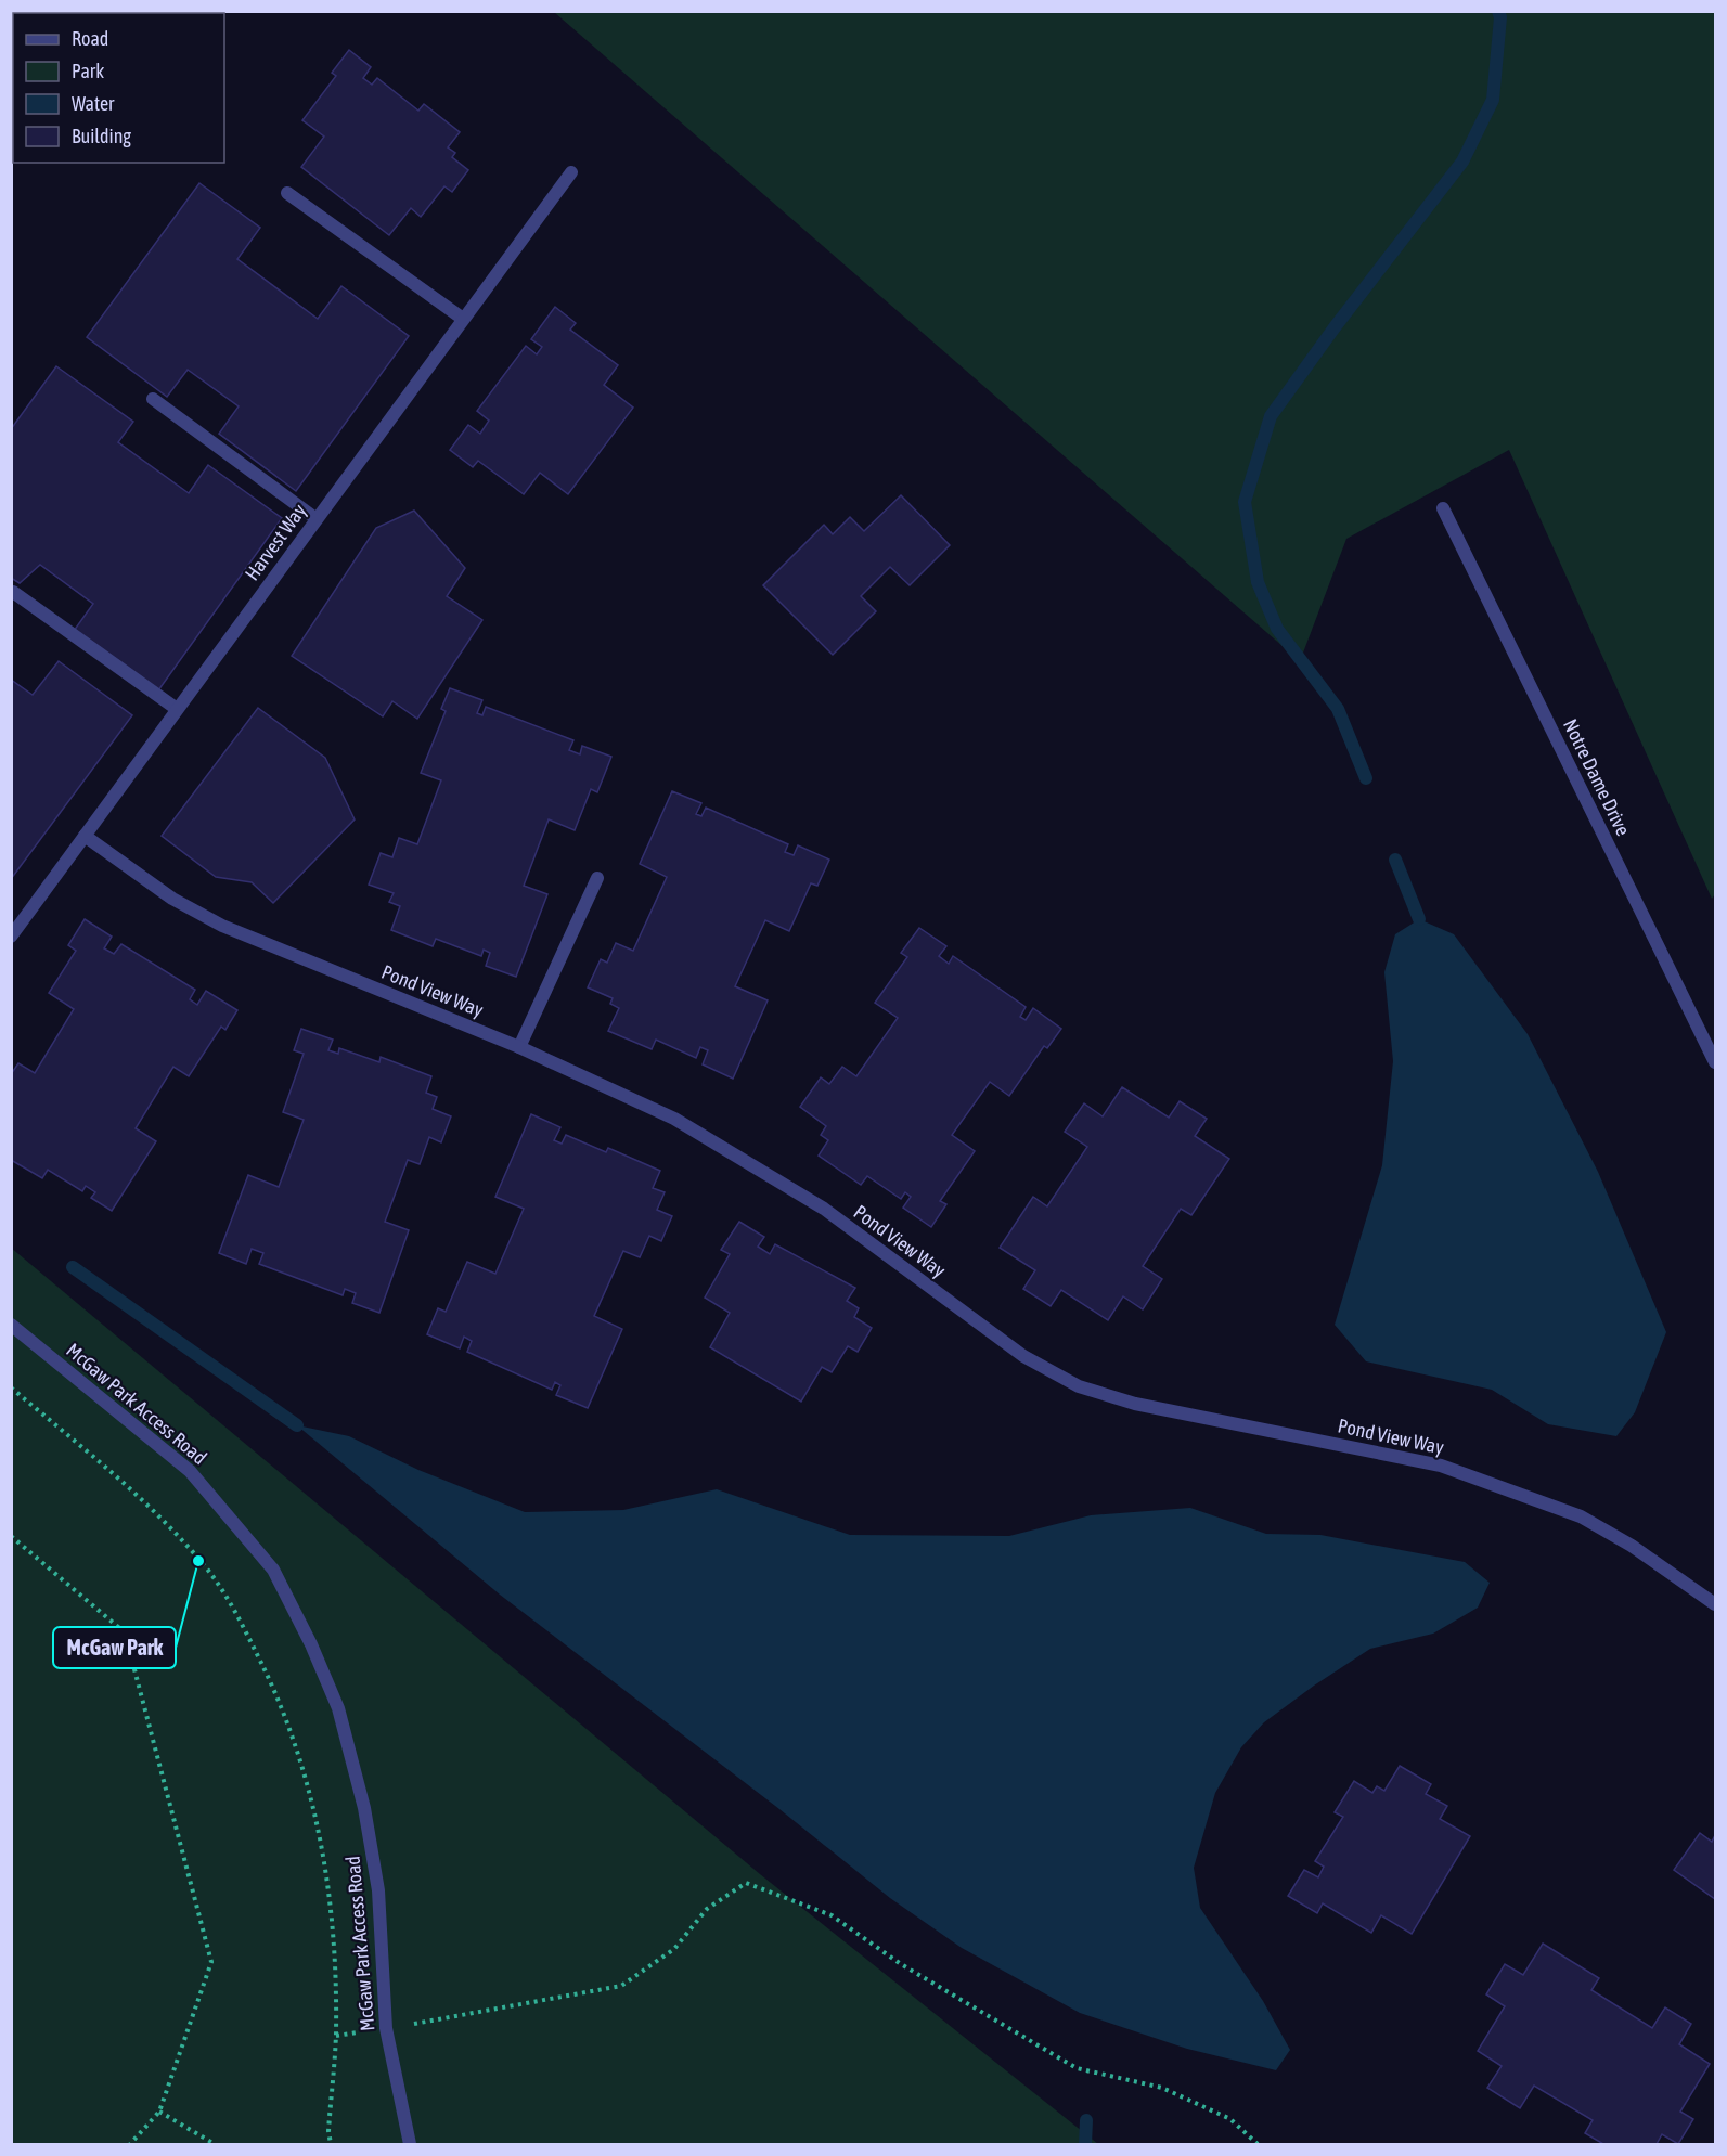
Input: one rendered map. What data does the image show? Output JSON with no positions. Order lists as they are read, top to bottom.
{
  "streets": {
    "street": [
      "Harvest Way",
      "Notre Dame Drive",
      "Pond View Way",
      "McGaw Park Access Road"
    ]
  },
  "crossings": [
    ["Harvest Way", "Pond View Way"]
  ],
  "places": ["McGaw Park"],
  "legend": [
    "Road",
    "Park",
    "Water",
    "Building"
  ]
}
